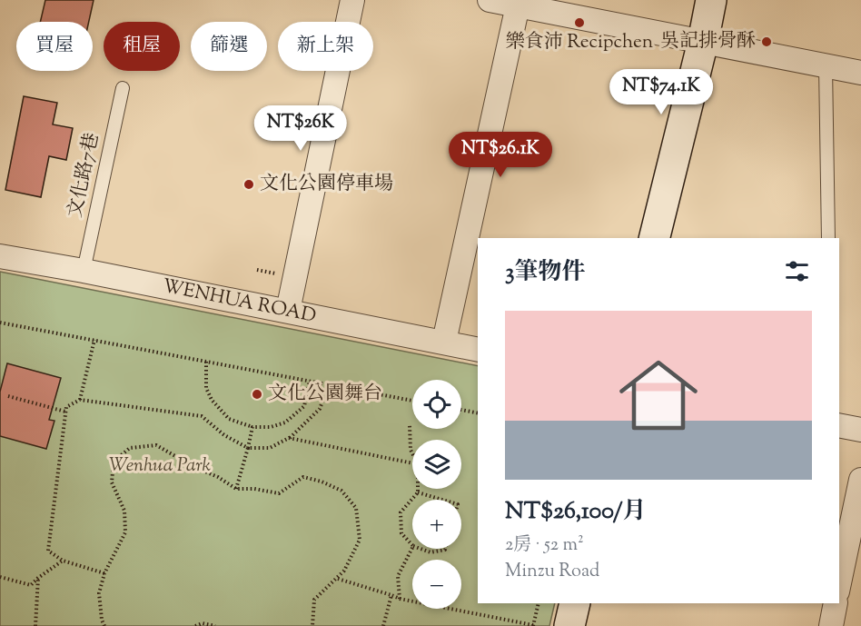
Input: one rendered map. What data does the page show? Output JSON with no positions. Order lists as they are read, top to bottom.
{
  "streets": {
    "street": ["WENHUA ROAD"],
    "lane": ["文化路7巷"]
  },
  "crossings": [
    ["文化路7巷", "WENHUA ROAD"]
  ],
  "parks": ["Wenhua Park"],
  "places": [
    "樂食沛 Recipchen",
    "吳記排骨酥",
    "文化公園停車場",
    "文化公園舞台"
  ],
  "page": {
    "chip": [
      "買屋",
      "租屋",
      "篩選",
      "新上架"
    ],
    "price": ["NT$74.1K", "NT$26K", "NT$26.1K"],
    "heading": "3筆物件",
    "list": [
      {
        "name": "NT$26,100/月",
        "note": "2房 · 52 m² · Minzu Road"
      }
    ],
    "map_buttons": ["+", "−"]
  }
}
